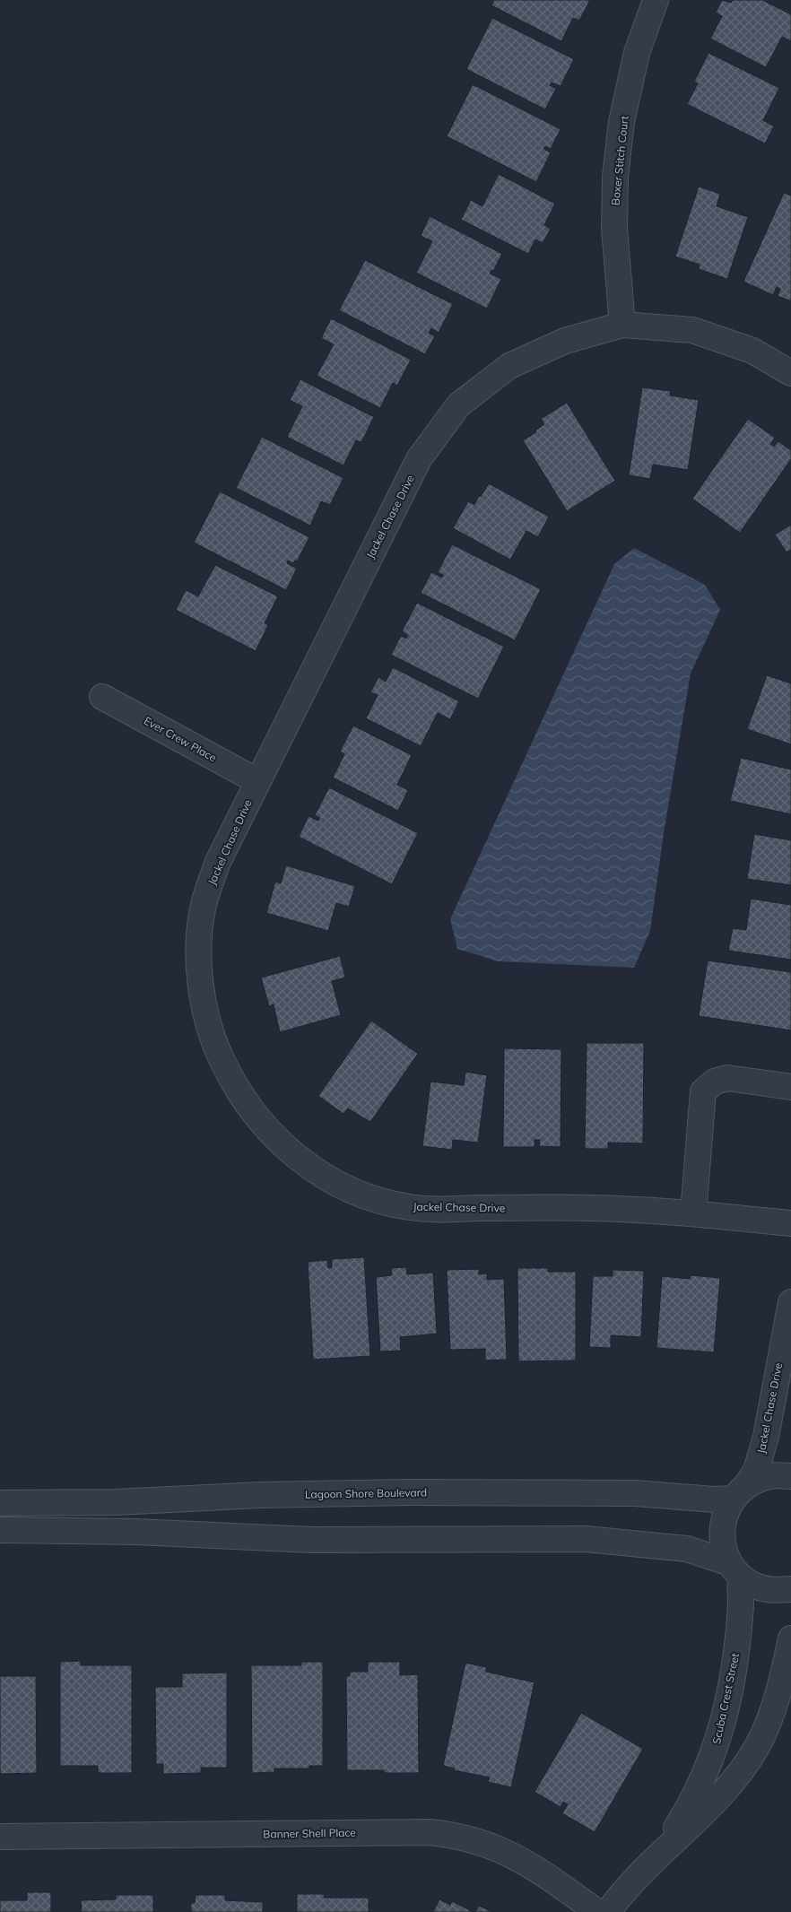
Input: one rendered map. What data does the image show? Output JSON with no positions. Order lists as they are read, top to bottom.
{
  "streets": {
    "street": [
      "Boxer Stitch Court",
      "Jackel Chase Drive",
      "Ever Crew Place",
      "Lagoon Shore Boulevard",
      "Scuba Crest Street",
      "Banner Shell Place"
    ]
  },
  "crossings": [
    ["Boxer Stitch Court", "Jackel Chase Drive"],
    ["Jackel Chase Drive", "Ever Crew Place"],
    ["Jackel Chase Drive", "Lagoon Shore Boulevard"],
    ["Jackel Chase Drive", "Scuba Crest Street"]
  ]
}
